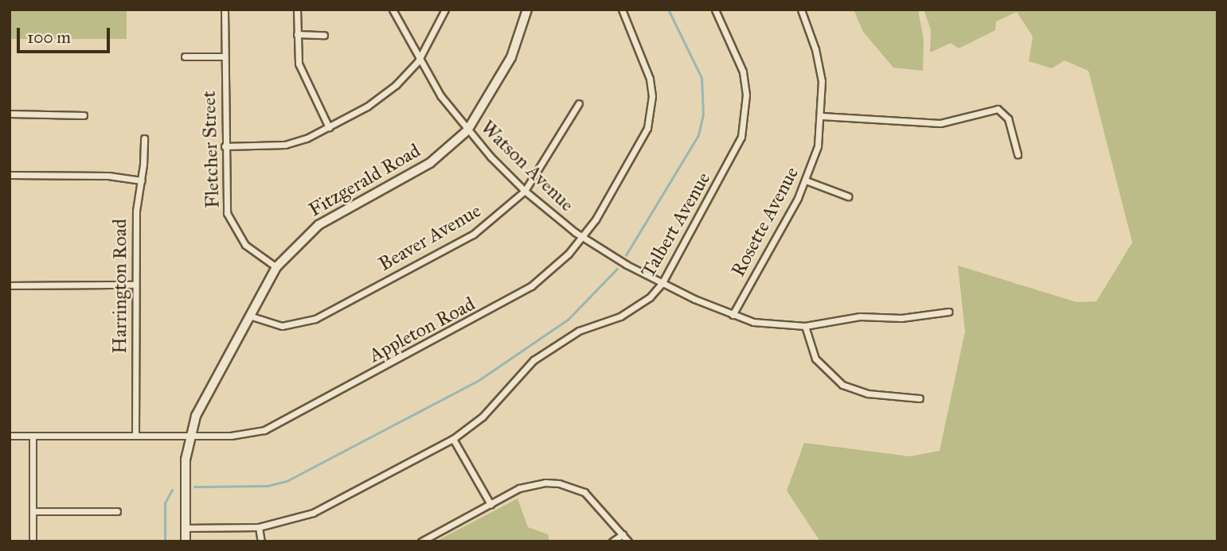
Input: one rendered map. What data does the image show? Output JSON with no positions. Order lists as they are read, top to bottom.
{
  "streets": {
    "main road": ["Fitzgerald Road"],
    "street": [
      "Fletcher Street",
      "Watson Avenue",
      "Rosette Avenue",
      "Talbert Avenue",
      "Beaver Avenue",
      "Harrington Road",
      "Appleton Road"
    ]
  },
  "crossings": [
    ["Fletcher Street", "Fitzgerald Road"],
    ["Watson Avenue", "Fitzgerald Road"],
    ["Watson Avenue", "Rosette Avenue"],
    ["Watson Avenue", "Talbert Avenue"],
    ["Watson Avenue", "Beaver Avenue"],
    ["Watson Avenue", "Appleton Road"],
    ["Fitzgerald Road", "Talbert Avenue"],
    ["Fitzgerald Road", "Beaver Avenue"],
    ["Fitzgerald Road", "Appleton Road"],
    ["Harrington Road", "Appleton Road"]
  ],
  "scale_bar": "100 m"
}
